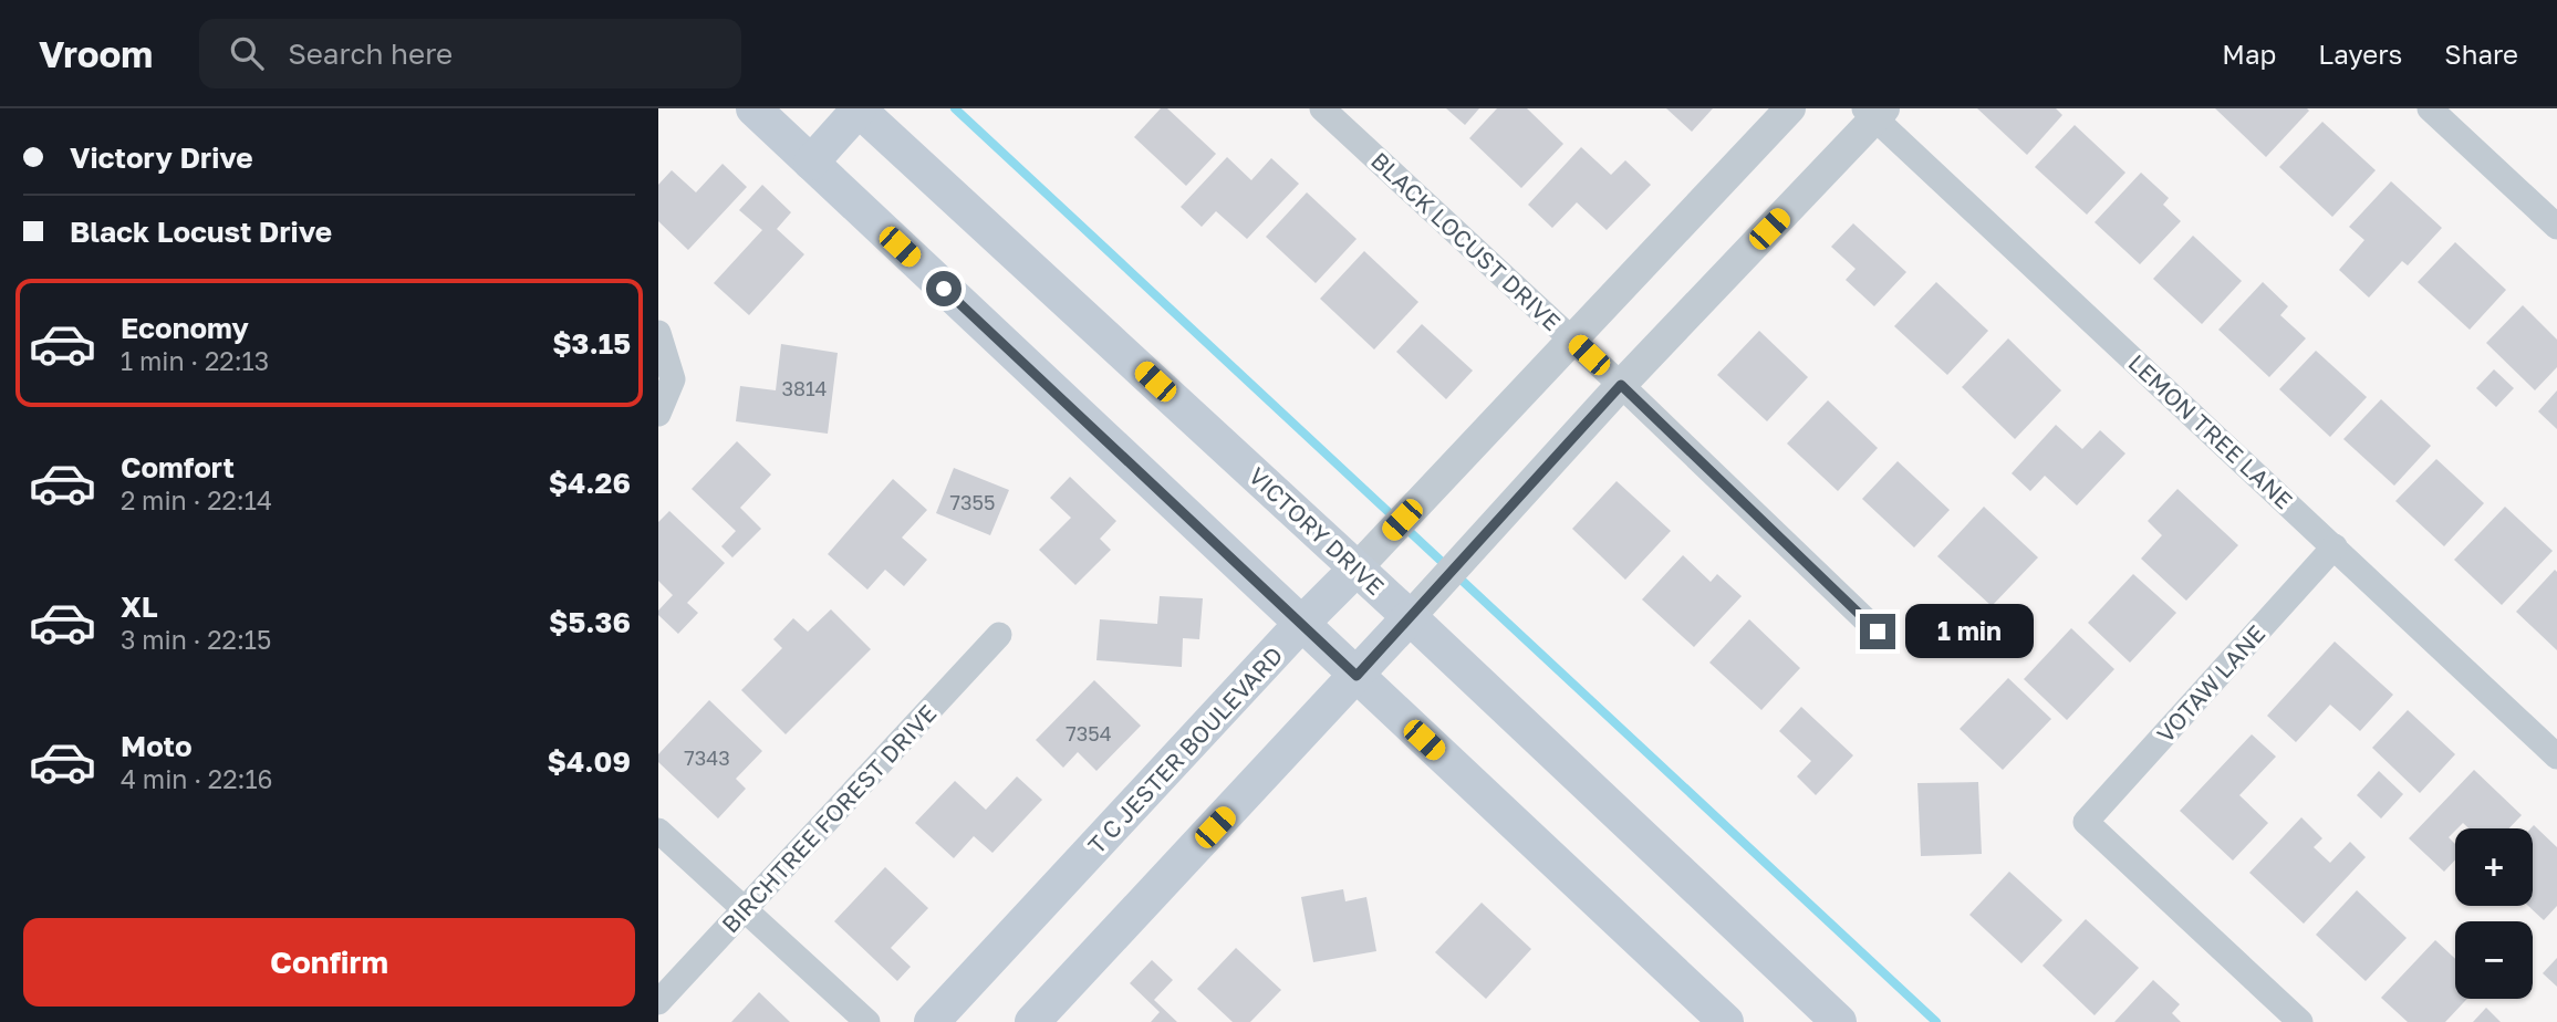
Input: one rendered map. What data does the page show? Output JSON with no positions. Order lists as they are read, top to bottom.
{
  "streets": {
    "main road": ["VICTORY DRIVE", "T C JESTER BOULEVARD"],
    "street": [
      "BLACK LOCUST DRIVE",
      "LEMON TREE LANE",
      "VOTAW LANE",
      "BIRCHTREE FOREST DRIVE"
    ]
  },
  "crossings": [
    ["BLACK LOCUST DRIVE", "T C JESTER BOULEVARD"],
    ["LEMON TREE LANE", "VOTAW LANE"],
    ["VICTORY DRIVE", "T C JESTER BOULEVARD"]
  ],
  "house_numbers": [
    "3814",
    "7355",
    "7354",
    "7343"
  ],
  "page": {
    "header": "Vroom",
    "search": "Search here",
    "nav": ["Map", "Layers", "Share"],
    "banner": ["Victory Drive", "Black Locust Drive"],
    "list": [
      {
        "name": "Economy",
        "note": "1 min · 22:13",
        "value": "$3.15"
      },
      {
        "name": "Comfort",
        "note": "2 min · 22:14",
        "value": "$4.26"
      },
      {
        "name": "XL",
        "note": "3 min · 22:15",
        "value": "$5.36"
      },
      {
        "name": "Moto",
        "note": "4 min · 22:16",
        "value": "$4.09"
      }
    ],
    "bubble": "1 min",
    "map_buttons": ["+", "−"],
    "buttons": "Confirm"
  }
}
